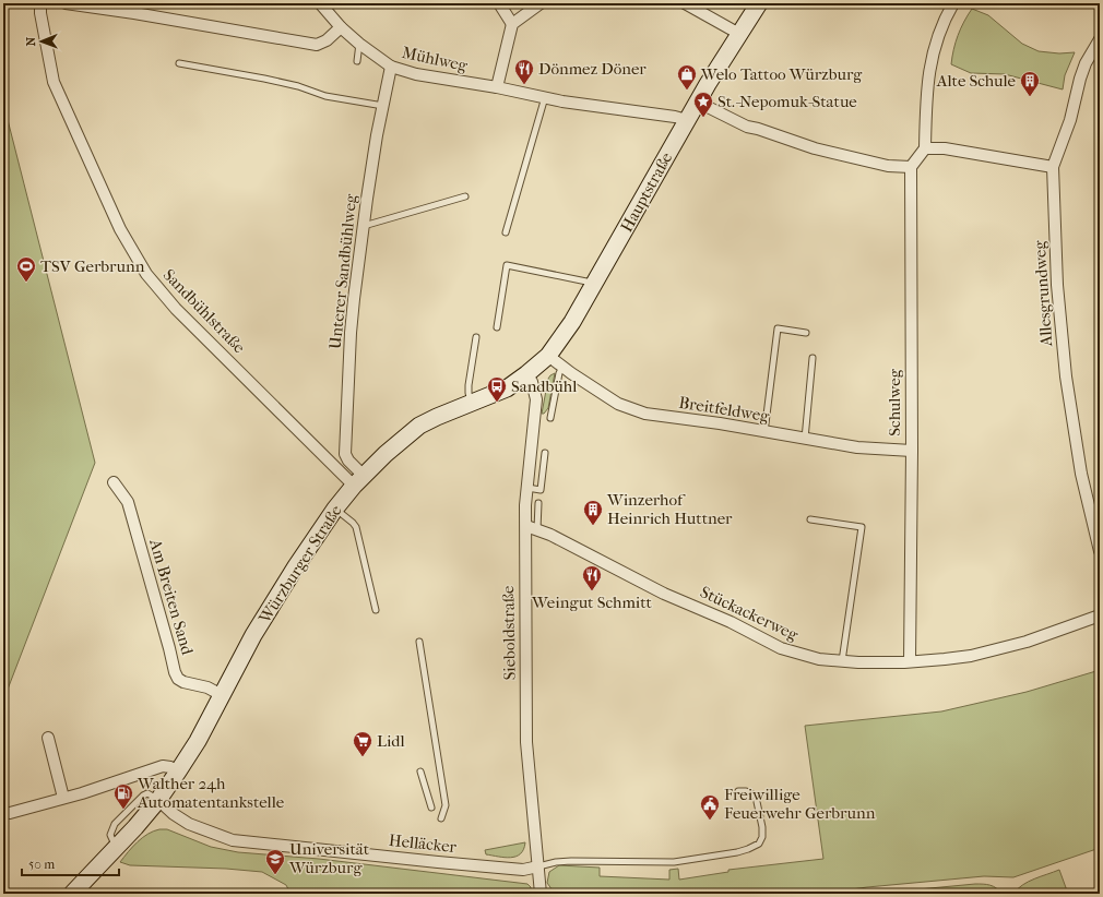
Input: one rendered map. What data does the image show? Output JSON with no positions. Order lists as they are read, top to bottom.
{
  "streets": {
    "street": [
      "Mühlweg",
      "Hauptstraße",
      "Unterer Sandbühlweg",
      "Allesgrundweg",
      "Sandbühlstraße",
      "Schulweg",
      "Breitfeldweg",
      "Würzburger Straße",
      "Am Breiten Sand",
      "Stückackerweg",
      "Sieboldstraße",
      "Helläcker"
    ]
  },
  "crossings": [
    ["Mühlweg", "Hauptstraße"],
    ["Mühlweg", "Unterer Sandbühlweg"],
    ["Hauptstraße", "Breitfeldweg"],
    ["Hauptstraße", "Würzburger Straße"],
    ["Hauptstraße", "Sieboldstraße"],
    ["Unterer Sandbühlweg", "Sandbühlstraße"],
    ["Unterer Sandbühlweg", "Würzburger Straße"],
    ["Sandbühlstraße", "Würzburger Straße"],
    ["Schulweg", "Breitfeldweg"],
    ["Schulweg", "Stückackerweg"],
    ["Würzburger Straße", "Am Breiten Sand"],
    ["Würzburger Straße", "Sieboldstraße"],
    ["Würzburger Straße", "Helläcker"],
    ["Stückackerweg", "Sieboldstraße"],
    ["Sieboldstraße", "Helläcker"]
  ],
  "places": {
    "restaurant": ["Dönmez Döner", "Weingut Schmitt"],
    "shop": ["Welo Tattoo Würzburg"],
    "building": ["Alte Schule", "Winzerhof Heinrich Huttner"],
    "place": ["St.-Nepomuk-Statue"],
    "sports": ["TSV Gerbrunn"],
    "bus stop": ["Sandbühl"],
    "supermarket": ["Lidl"],
    "fuel station": ["Walther 24h Automatentankstelle"],
    "public building": ["Freiwillige Feuerwehr Gerbrunn"],
    "school or university": ["Universität Würzburg"]
  },
  "scale_bar": "50 m",
  "north": "left"
}
